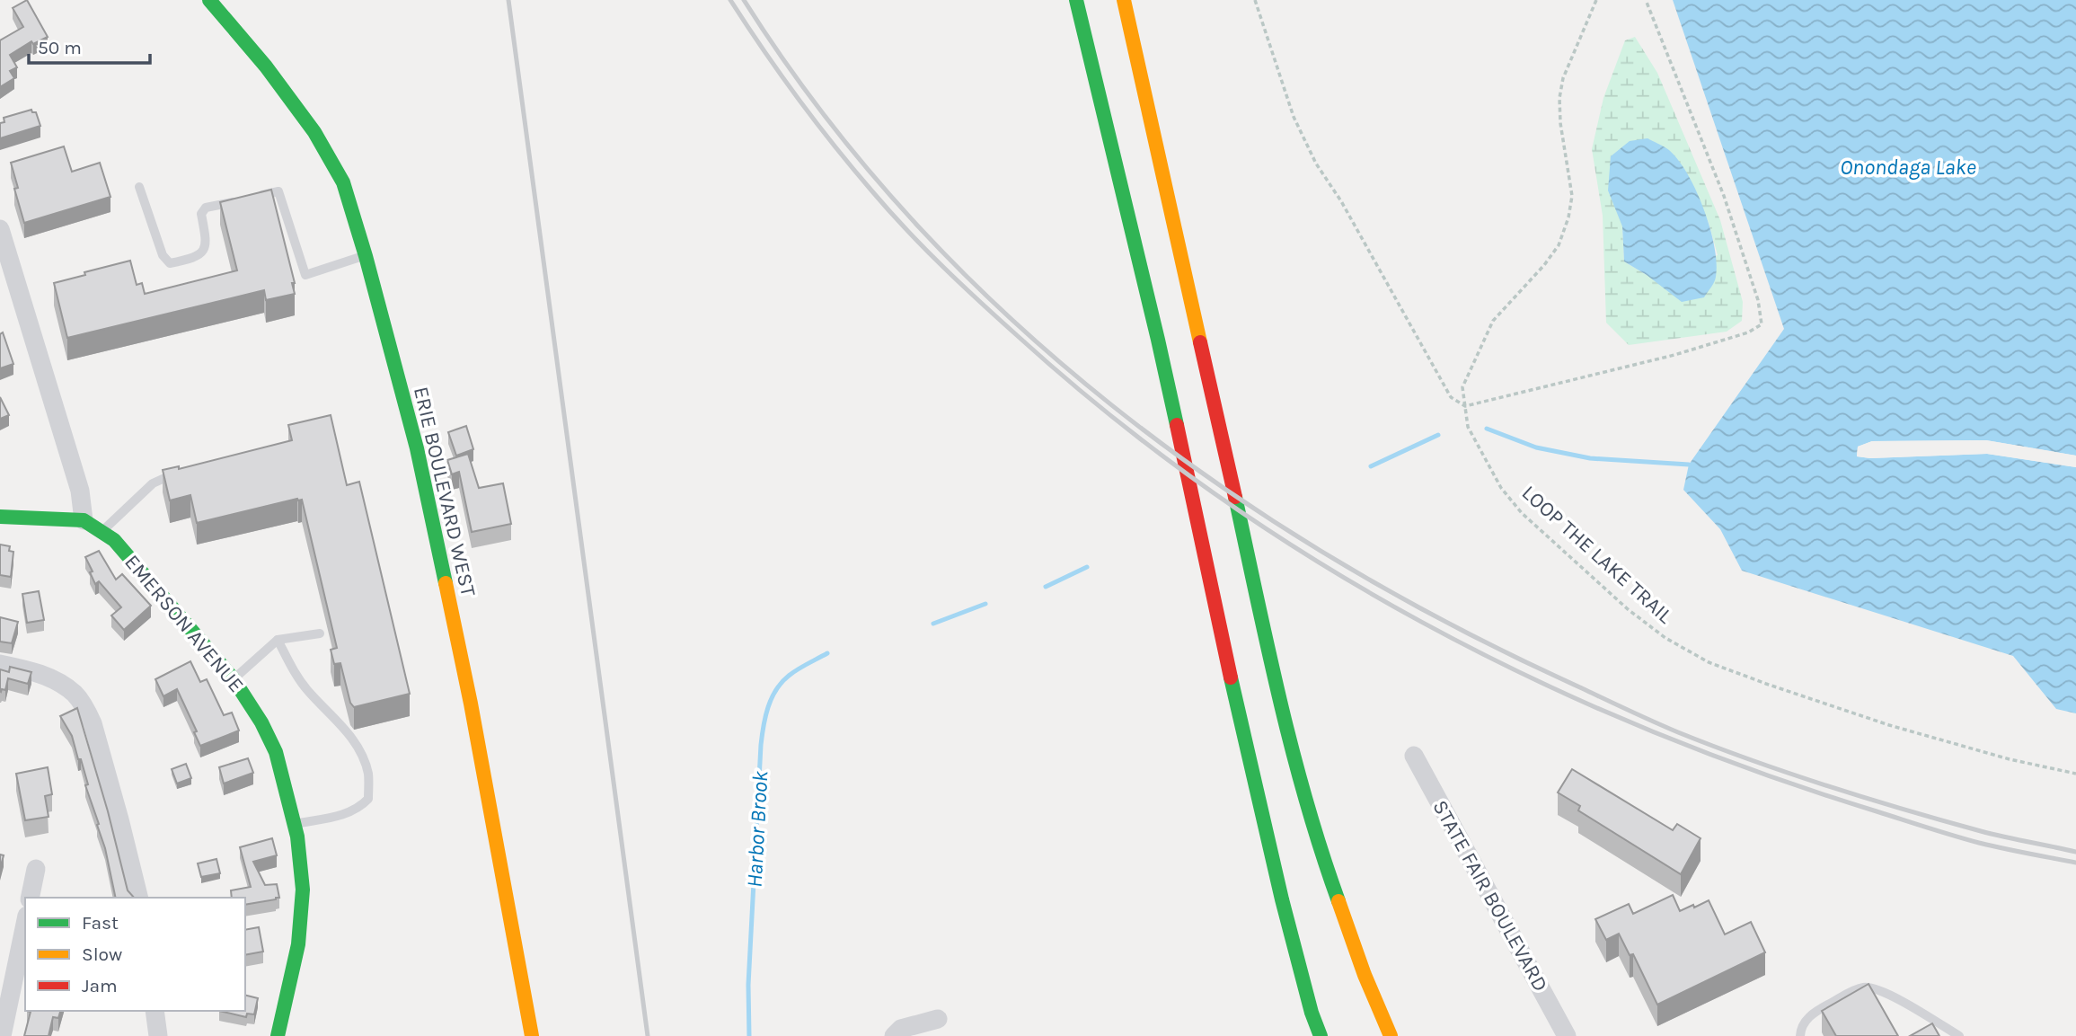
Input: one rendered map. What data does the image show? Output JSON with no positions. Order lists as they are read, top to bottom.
{
  "streets": {
    "main road": ["ERIE BOULEVARD WEST", "EMERSON AVENUE"],
    "street": ["STATE FAIR BOULEVARD"],
    "path": ["LOOP THE LAKE TRAIL"]
  },
  "water": ["Onondaga Lake", "Harbor Brook"],
  "legend": ["Fast", "Slow", "Jam"],
  "scale_bar": "50 m"
}
